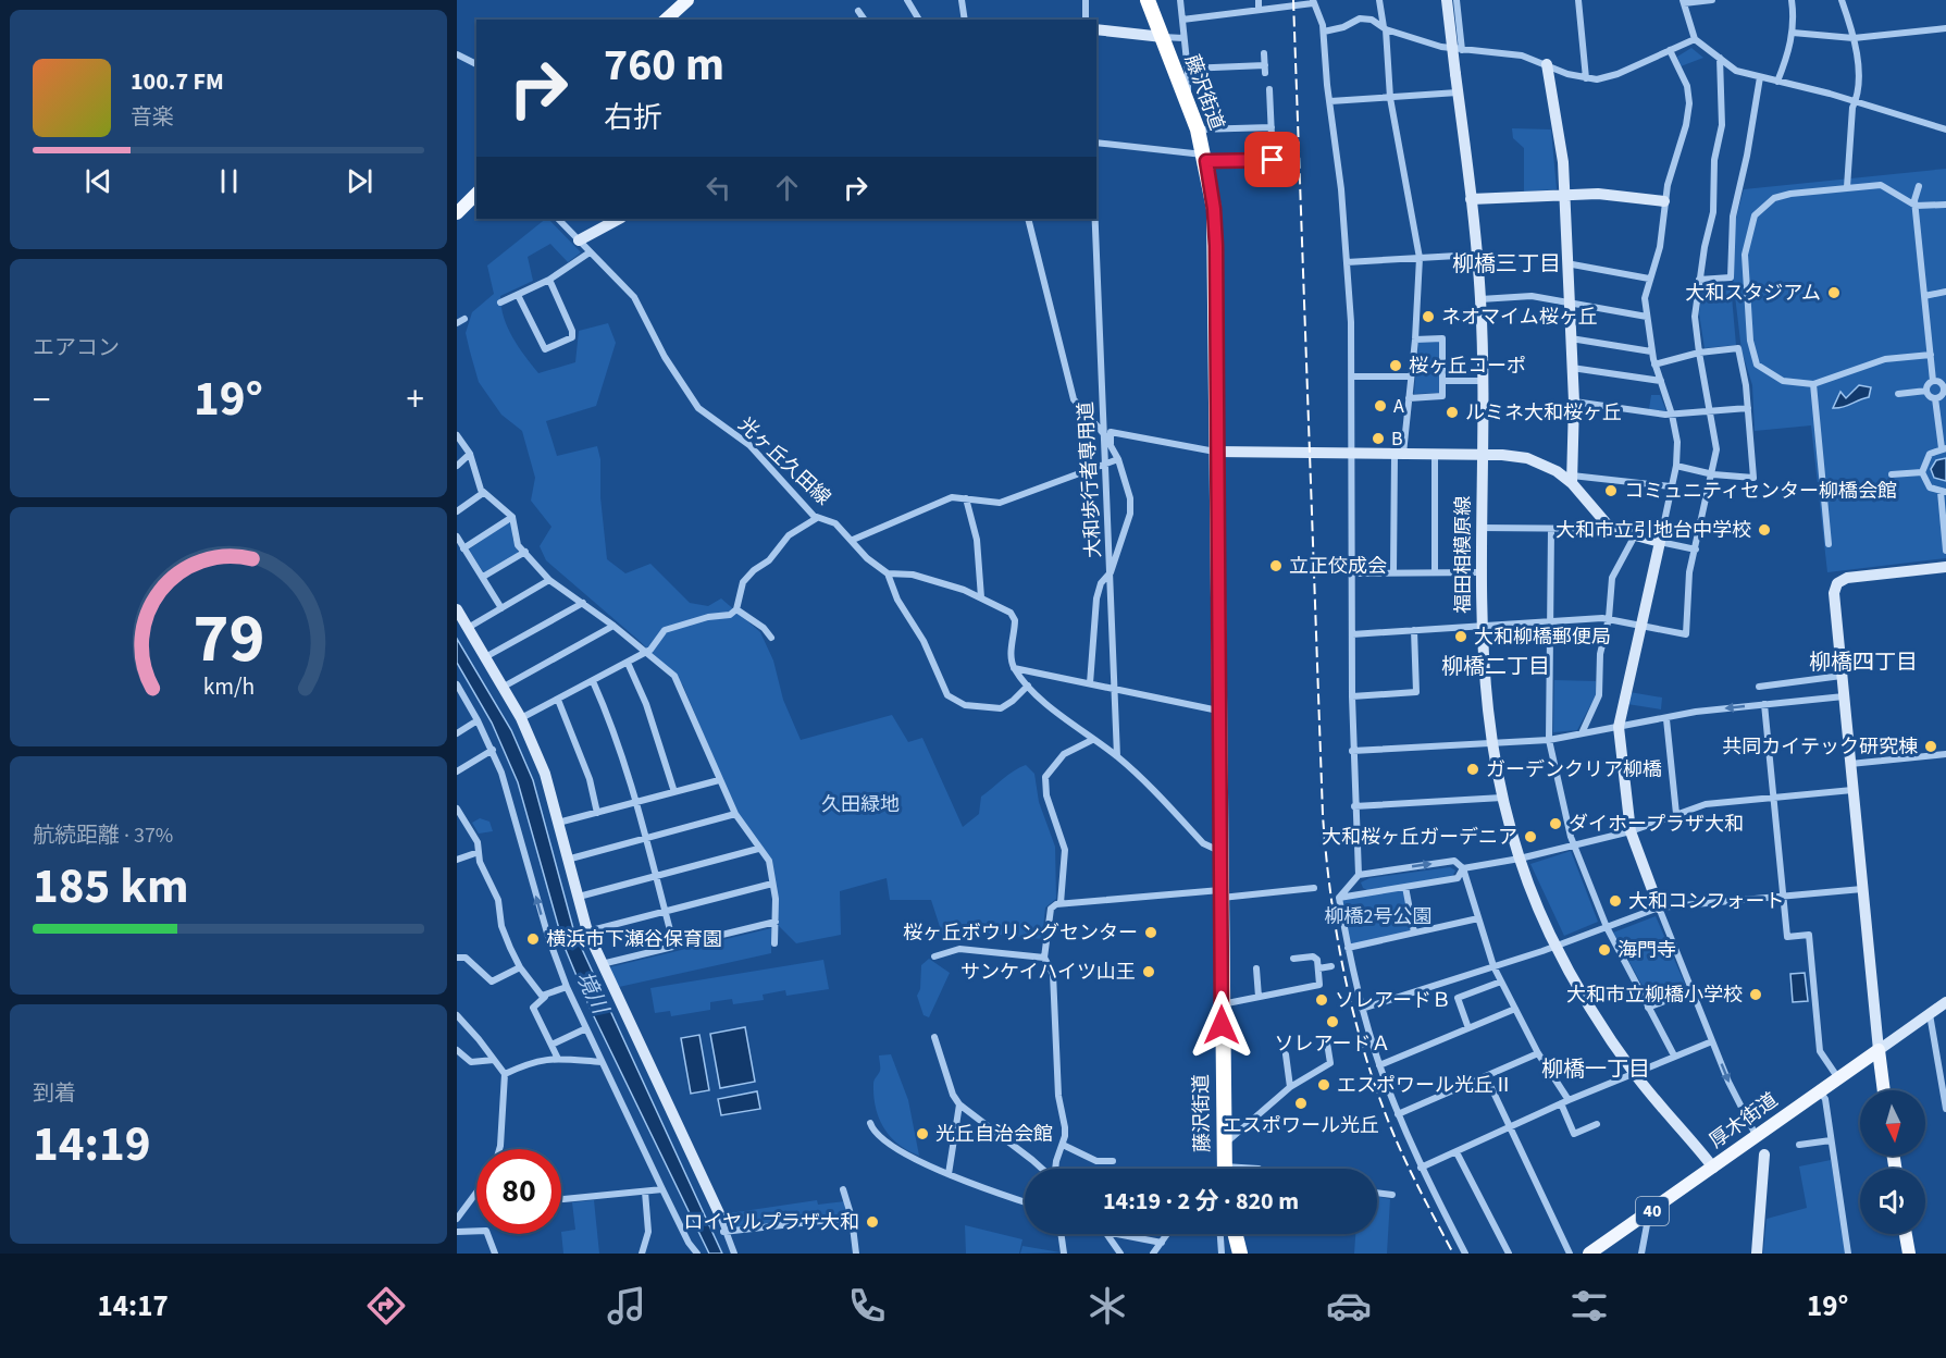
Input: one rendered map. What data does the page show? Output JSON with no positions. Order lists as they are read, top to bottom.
{
  "streets": {
    "highway": ["藤沢街道"],
    "main road": ["厚木街道", "40"],
    "street": ["光ヶ丘久田線", "大和歩行者専用道", "福田相模原線"]
  },
  "crossings": [
    ["福田相模原線", "厚木街道"]
  ],
  "districts": [
    "柳橋三丁目",
    "柳橋四丁目",
    "柳橋二丁目",
    "柳橋一丁目"
  ],
  "water": ["境川"],
  "parks": ["久田緑地", "柳橋2号公園"],
  "places": [
    "大和スタジアム",
    "ネオマイム桜ヶ丘",
    "桜ヶ丘コーポ",
    "A",
    "ルミネ大和桜ヶ丘",
    "B",
    "コミュニティセンター柳橋会館",
    "大和市立引地台中学校",
    "立正佼成会",
    "大和柳橋郵便局",
    "共同カイテック研究棟",
    "ガーデンクリア柳橋",
    "ダイホープラザ大和",
    "大和桜ヶ丘ガーデニア",
    "大和コンフォート",
    "桜ヶ丘ボウリングセンター",
    "横浜市下瀬谷保育園",
    "海門寺",
    "サンケイハイツ山王",
    "大和市立柳橋小学校",
    "ソレアードＢ",
    "ソレアードＡ",
    "エスポワール光丘Ⅱ",
    "エスポワール光丘",
    "光丘自治会館",
    "ロイヤルプラザ大和"
  ],
  "north": "bottom",
  "page": {
    "turn": ["760 m", "右折"],
    "song": ["100.7 FM", "音楽"],
    "tile": [
      "エアコン",
      ["航続距離 · 37%", "185 km"],
      ["到着", "14:19"]
    ],
    "heat": ["−", "19°", "+"],
    "limit": "80",
    "trip": "14:19 · 2 分 · 820 m",
    "tabs": ["14:17", "19°"],
    "gauge": ["79", "km/h"]
  }
}
